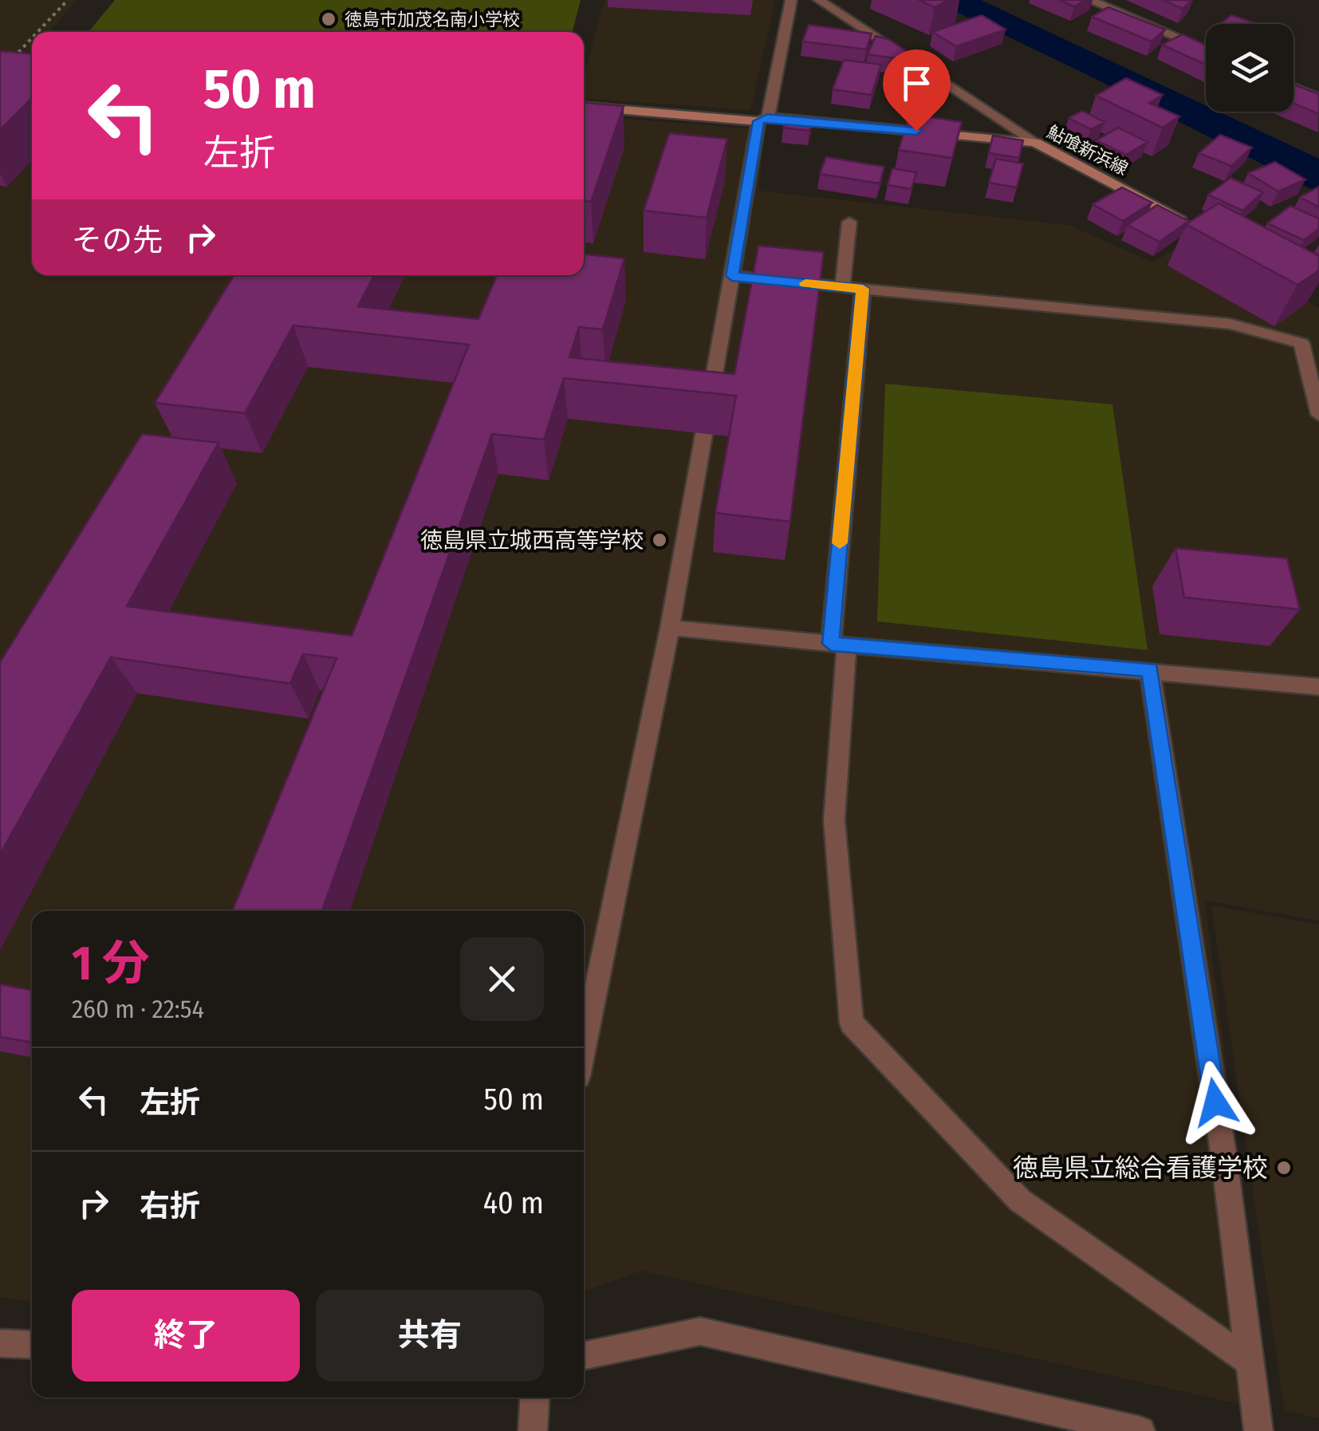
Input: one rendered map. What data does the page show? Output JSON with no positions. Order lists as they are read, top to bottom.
{
  "streets": {
    "main road": ["鮎喰新浜線"]
  },
  "places": ["徳島市加茂名南小学校", "徳島県立城西高等学校", "徳島県立総合看護学校"],
  "page": {
    "turn": ["50 m", "左折"],
    "then": "その先",
    "heading": ["1 分", "260 m · 22:54"],
    "list": [
      {
        "name": "左折",
        "value": "50 m"
      },
      {
        "name": "右折",
        "value": "40 m"
      }
    ],
    "buttons": ["終了", "共有"]
  }
}
